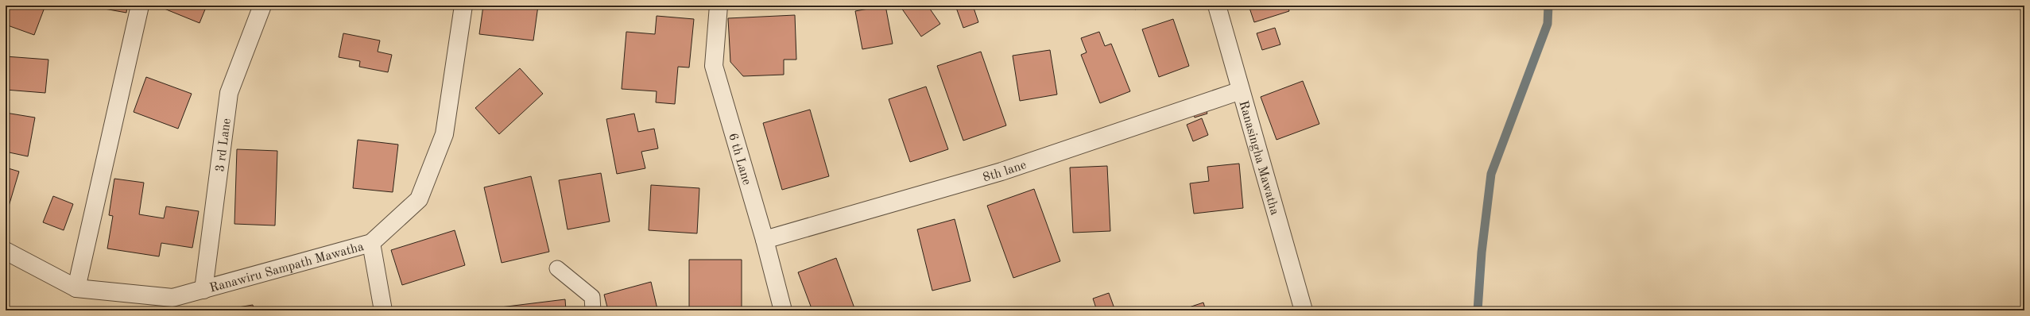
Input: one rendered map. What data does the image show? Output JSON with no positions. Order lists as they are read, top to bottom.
{
  "streets": {
    "street": [
      "3 rd Lane",
      "Ranasingha Mawatha",
      "6 th Lane",
      "8th lane",
      "Ranawiru Sampath Mawatha"
    ]
  },
  "crossings": [
    ["3 rd Lane", "Ranawiru Sampath Mawatha"],
    ["Ranasingha Mawatha", "8th lane"],
    ["6 th Lane", "8th lane"]
  ]
}
